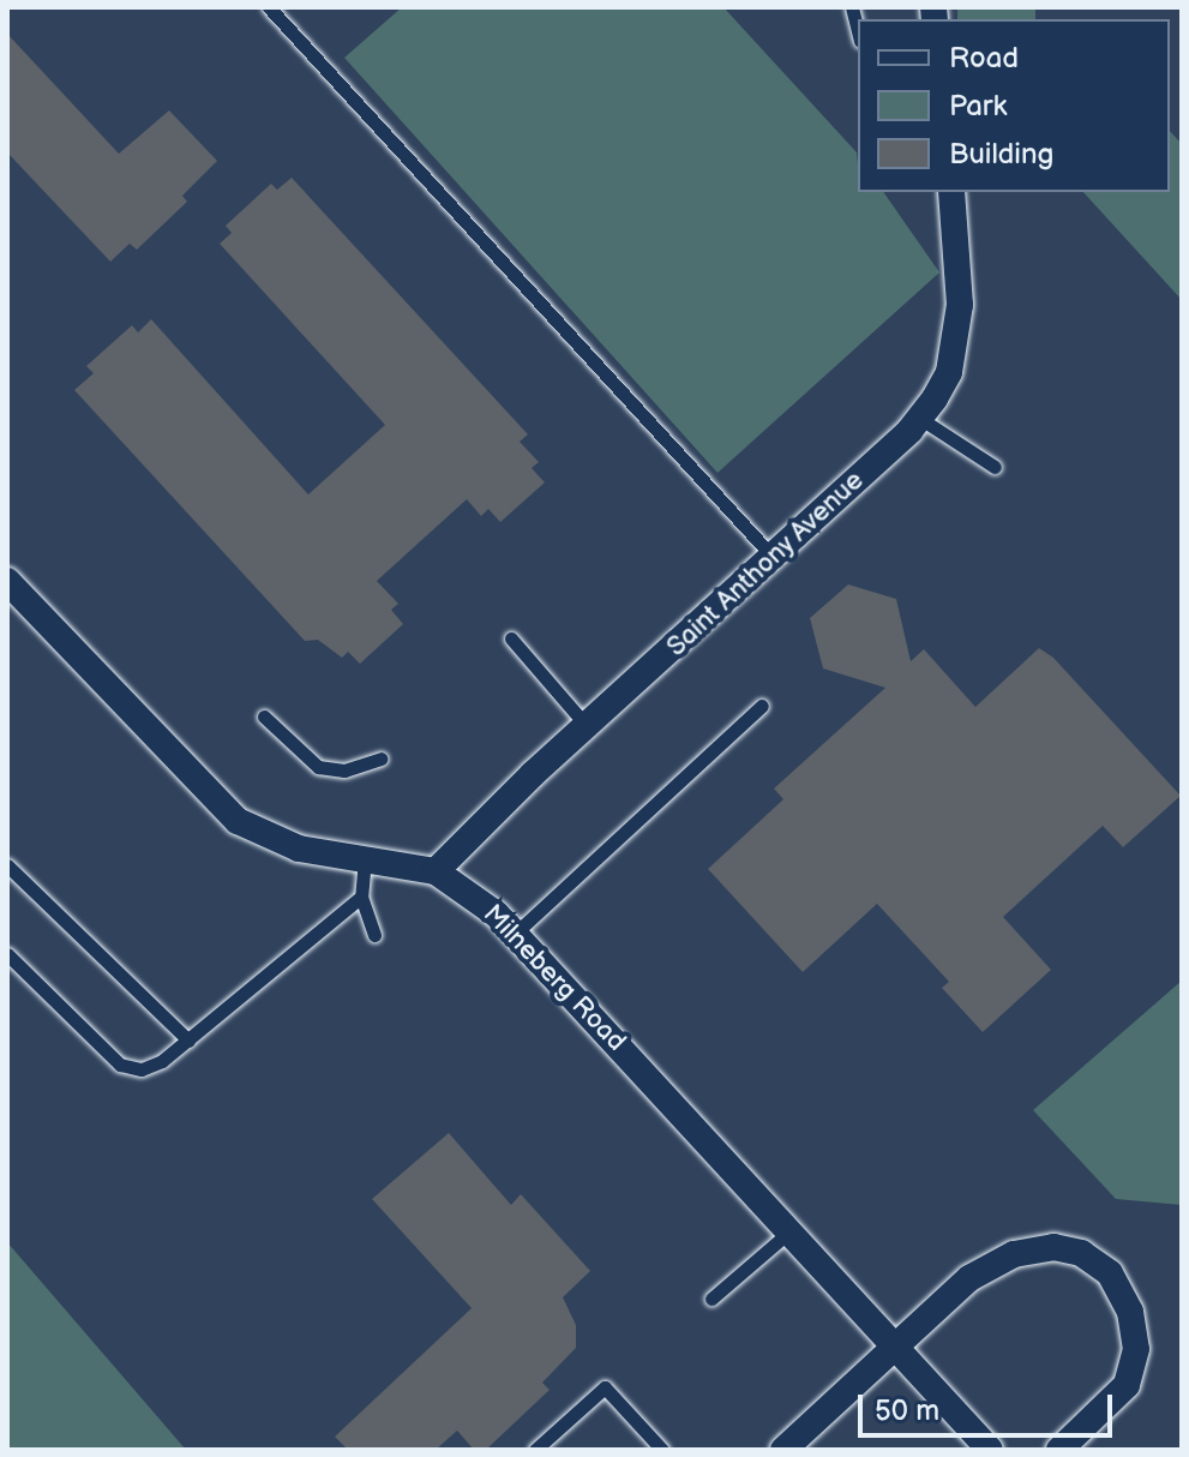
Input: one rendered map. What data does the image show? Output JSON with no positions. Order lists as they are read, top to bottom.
{
  "streets": {
    "street": ["Saint Anthony Avenue", "Milneberg Road"]
  },
  "crossings": [
    ["Saint Anthony Avenue", "Milneberg Road"]
  ],
  "legend": ["Road", "Park", "Building"],
  "scale_bar": "50 m"
}
